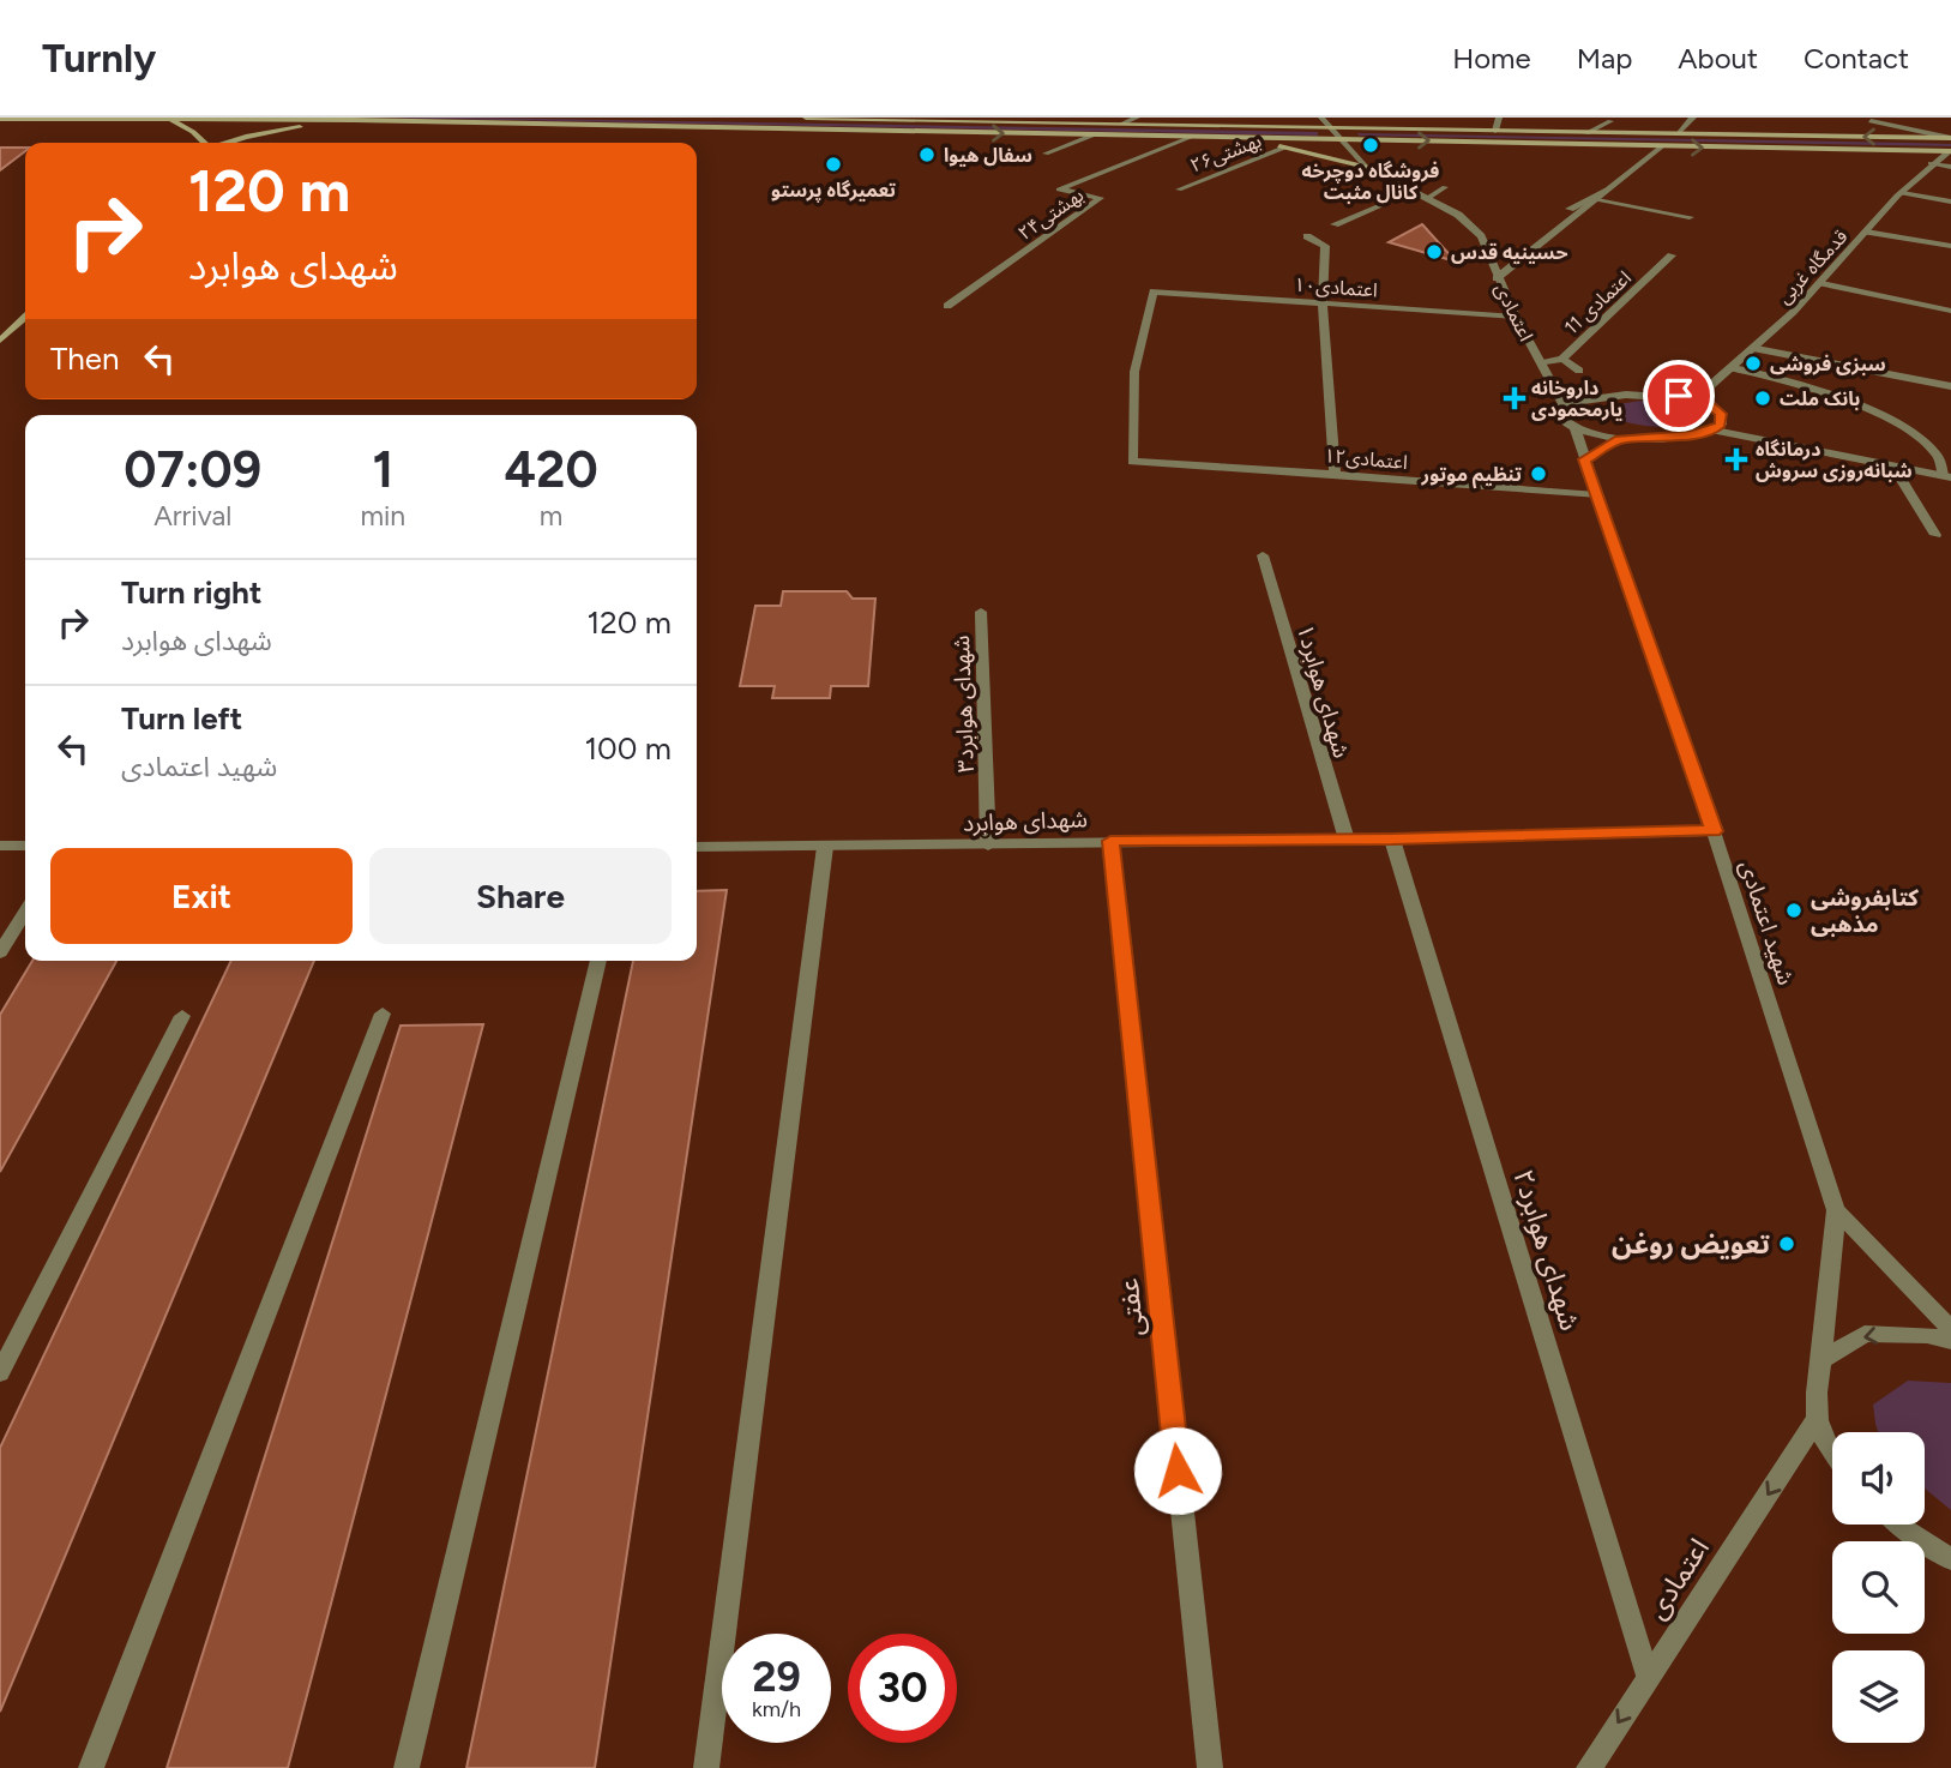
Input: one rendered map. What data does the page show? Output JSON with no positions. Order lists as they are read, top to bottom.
{
  "streets": {
    "street": [
      "۲۶بهشتی",
      "۲۴بهشتی",
      "قدمگاه غربی",
      "اعتمادی۱۰",
      "11 اعتمادی",
      "اعتمادی",
      "اعتمادی۱۲",
      "شهدای هوابرد۱",
      "۳شهدای هوابرد",
      "شهدای هوابرد",
      "شهید اعتمادی",
      "شهدای هوابرد۲",
      "عفتی"
    ]
  },
  "crossings": [
    ["اعتمادی۱۰", "اعتمادی"],
    ["اعتمادی۱۰", "اعتمادی۱۲"],
    ["11 اعتمادی", "اعتمادی"],
    ["اعتمادی", "شهید اعتمادی"],
    ["اعتمادی", "شهدای هوابرد۲"],
    ["اعتمادی۱۲", "شهید اعتمادی"],
    ["شهدای هوابرد۱", "شهدای هوابرد"],
    ["۳شهدای هوابرد", "شهدای هوابرد"],
    ["شهدای هوابرد", "شهید اعتمادی"],
    ["شهدای هوابرد", "شهدای هوابرد۲"],
    ["شهدای هوابرد", "عفتی"]
  ],
  "one_way": ["اعتمادی"],
  "places": {
    "other": [
      "فروشگاه دوچرخه کانال مثبت",
      "سفال هیوا",
      "تعمیرگاه پرستو",
      "حسینیه قدس",
      "سبزی فروشی",
      "بانک ملت",
      "تنظیم موتور",
      "کتابفروشی مذهبی",
      "تعویض روغن"
    ],
    "health": ["داروخانه یارمحمودی", "درمانگاه شبانه‌روزی سروش"]
  },
  "page": {
    "header": "Turnly",
    "nav": [
      "Home",
      "Map",
      "About",
      "Contact"
    ],
    "turn": ["120 m", "شهدای هوابرد"],
    "then": "Then",
    "eta": [
      "07:09",
      "Arrival",
      "1",
      "min",
      "420",
      "m"
    ],
    "list": [
      {
        "name": "Turn right",
        "note": "شهدای هوابرد",
        "value": "120 m"
      },
      {
        "name": "Turn left",
        "note": "شهید اعتمادی",
        "value": "100 m"
      }
    ],
    "buttons": ["Exit", "Share"],
    "speed": "29 km/h",
    "limit": "30"
  }
}
